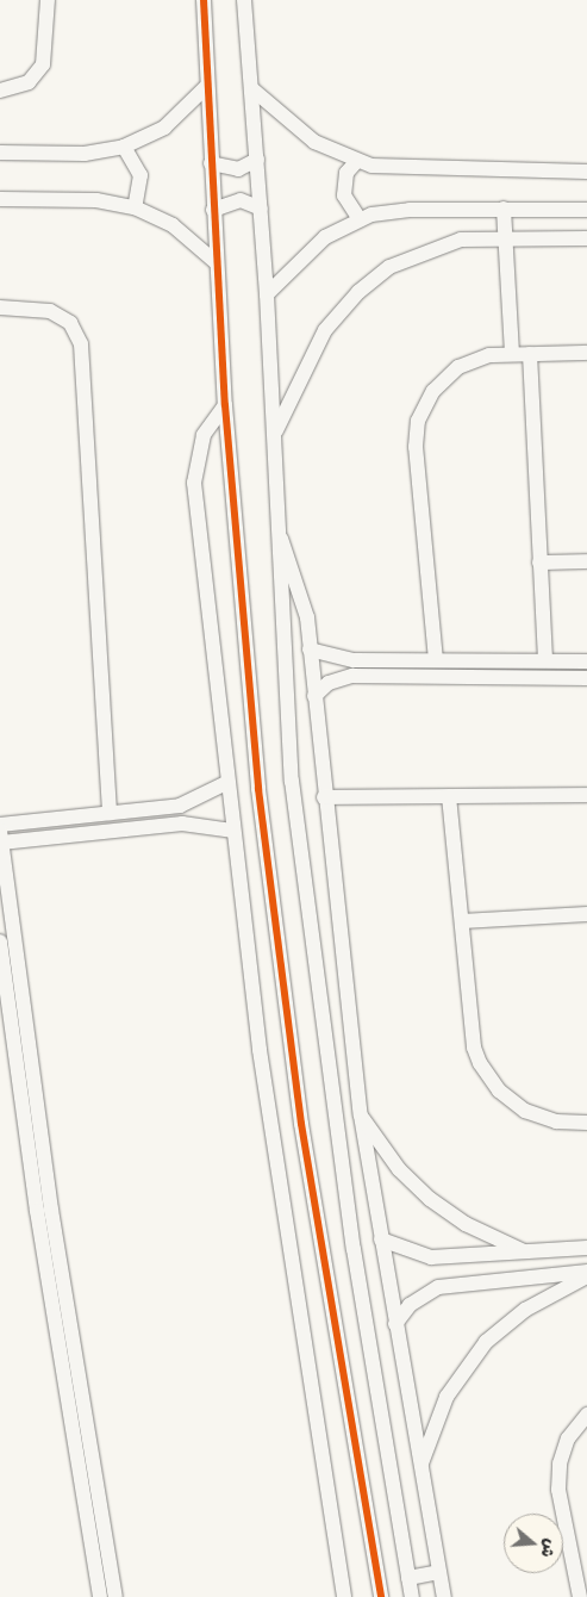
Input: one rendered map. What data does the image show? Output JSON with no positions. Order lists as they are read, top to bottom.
{
  "north": "right"
}
